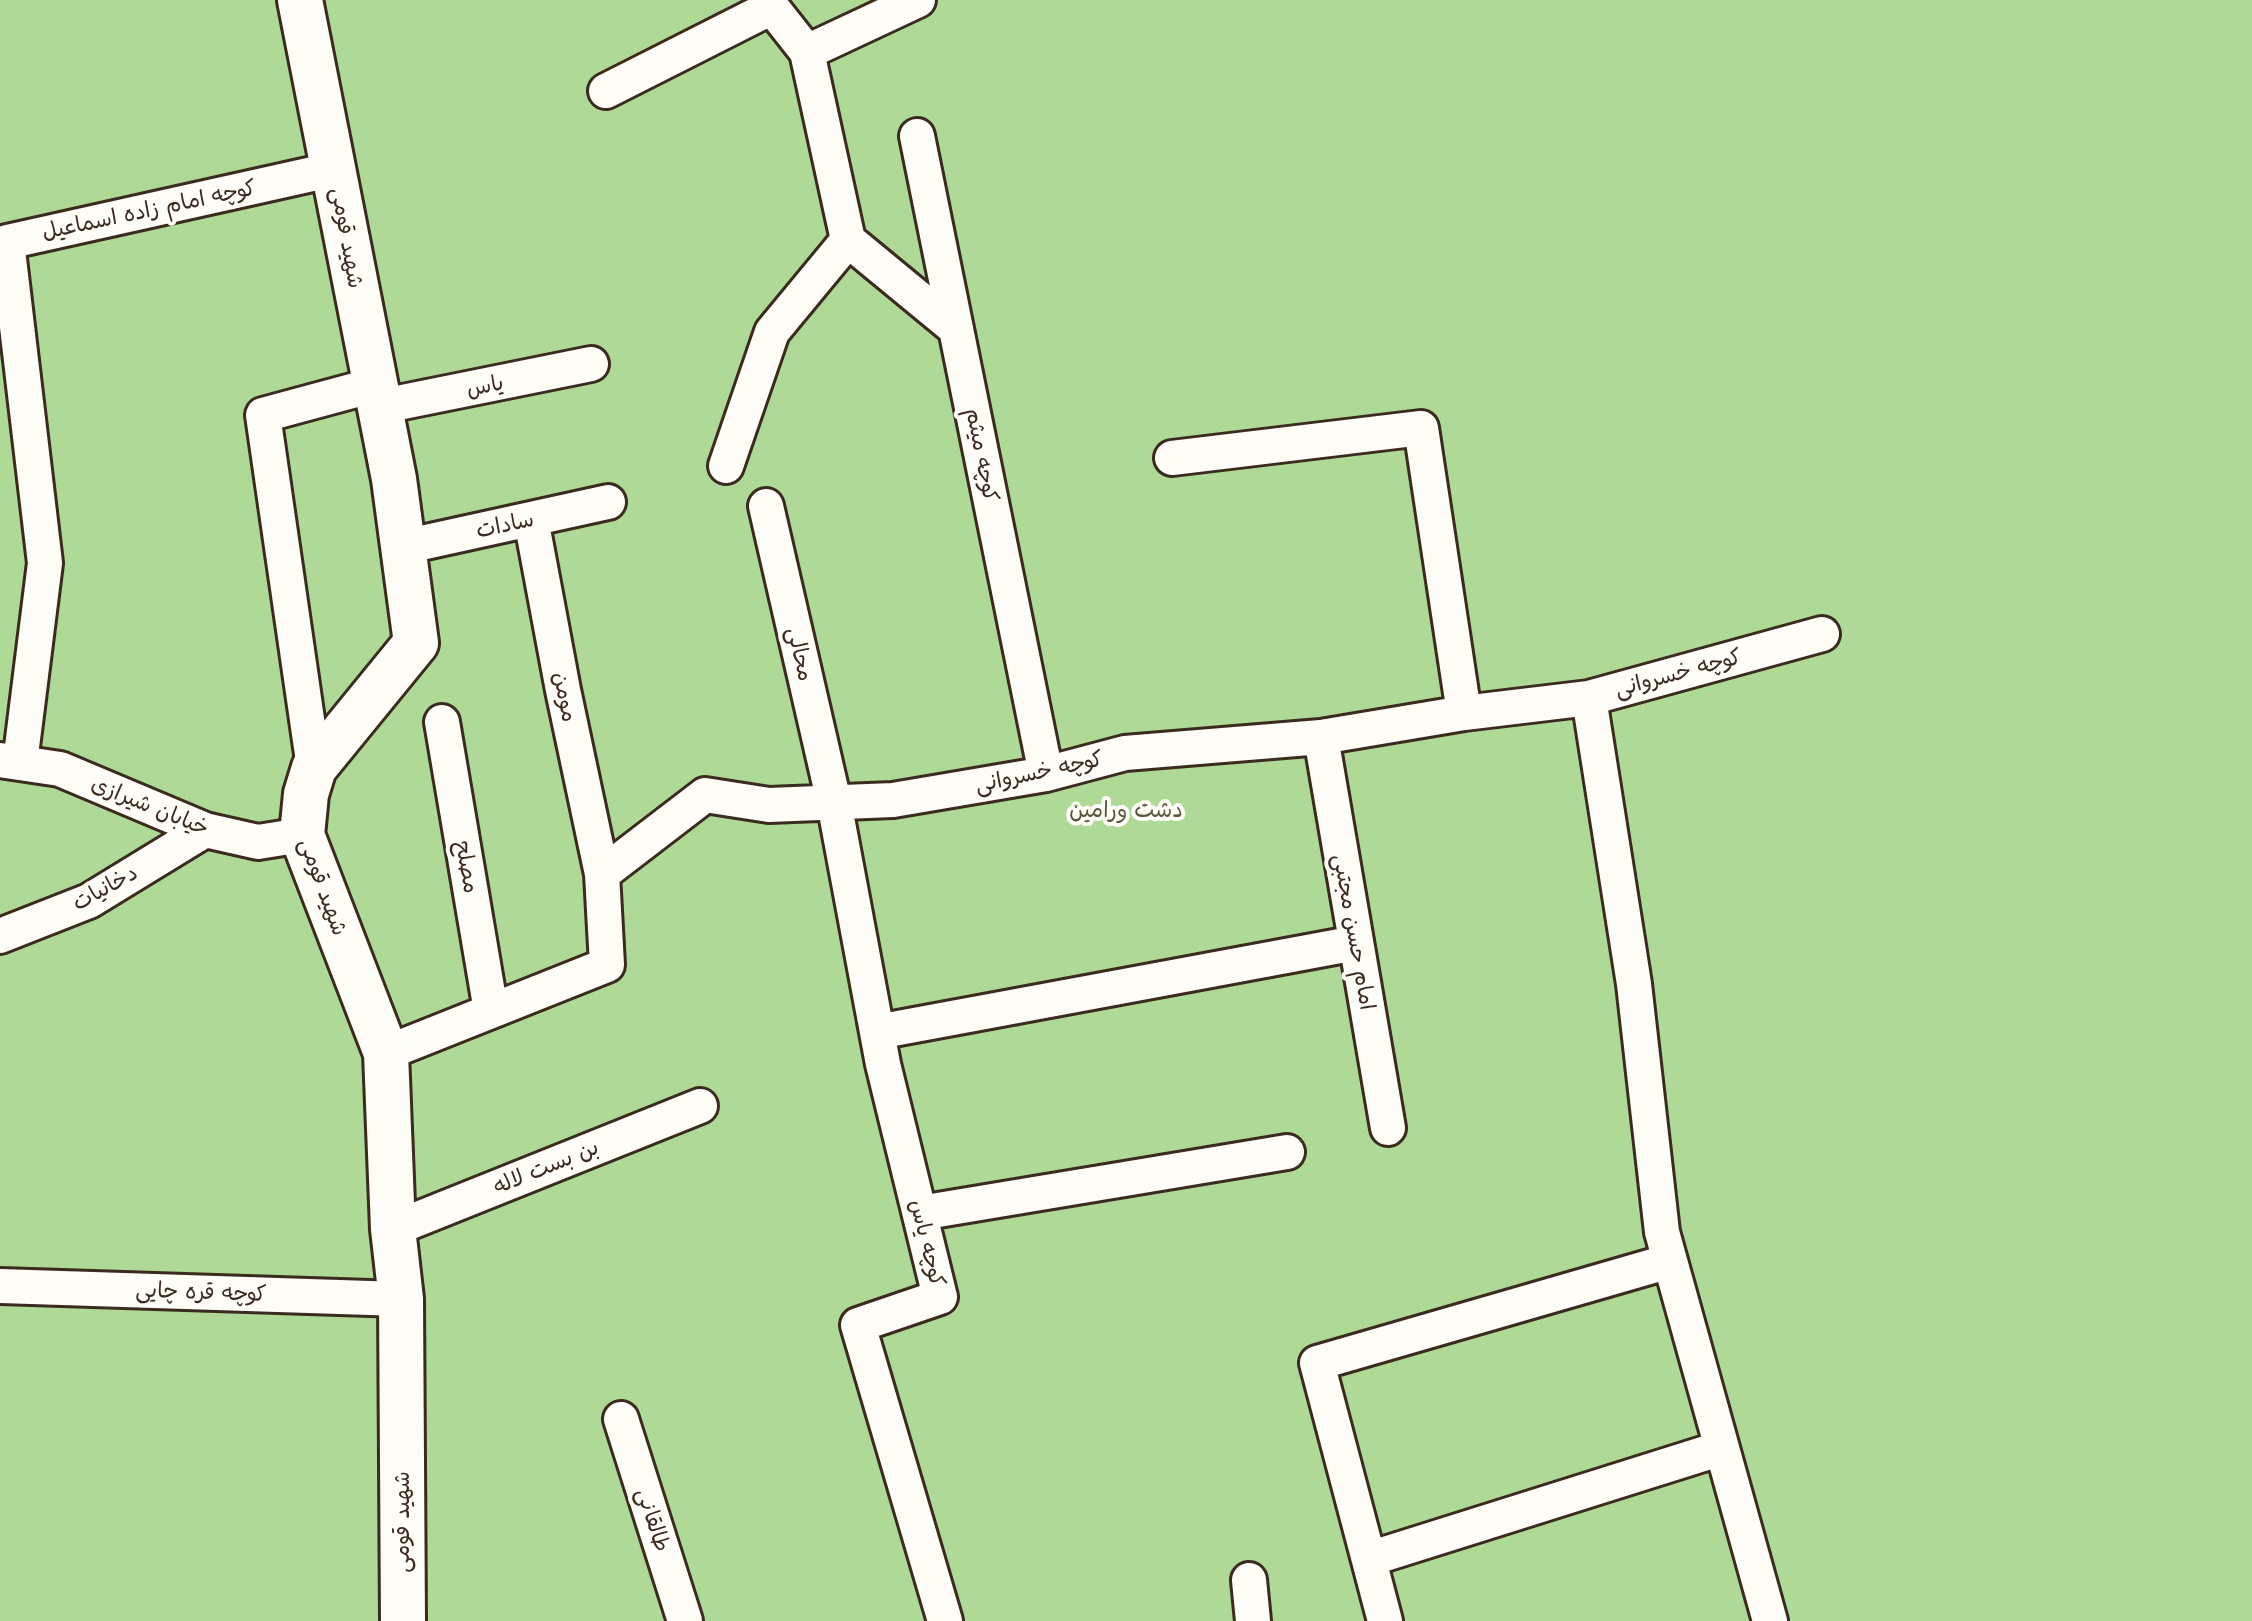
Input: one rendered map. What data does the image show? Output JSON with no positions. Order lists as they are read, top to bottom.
{
  "streets": {
    "street": [
      "کوچه امام زاده اسماعیل",
      "شهید قومی",
      "یاس",
      "کوچه میثم",
      "سادات",
      "محالی",
      "کوچه خسروانی",
      "مومن",
      "خیابان شیرازی",
      "مصلح",
      "دخانیات",
      "امام حسن مجتبی",
      "بن بست لاله",
      "کوچه یاس",
      "کوچه قره چایی",
      "طالقانی"
    ]
  },
  "crossings": [
    ["کوچه امام زاده اسماعیل", "شهید قومی"],
    ["کوچه امام زاده اسماعیل", "خیابان شیرازی"],
    ["شهید قومی", "یاس"],
    ["شهید قومی", "سادات"],
    ["شهید قومی", "خیابان شیرازی"],
    ["شهید قومی", "بن بست لاله"],
    ["شهید قومی", "کوچه قره چایی"],
    ["کوچه میثم", "کوچه خسروانی"],
    ["سادات", "مومن"],
    ["محالی", "کوچه خسروانی"],
    ["محالی", "کوچه یاس"],
    ["کوچه خسروانی", "مومن"],
    ["کوچه خسروانی", "امام حسن مجتبی"],
    ["کوچه خسروانی", "کوچه یاس"],
    ["خیابان شیرازی", "دخانیات"]
  ],
  "parks": ["دشت ورامین"]
}
